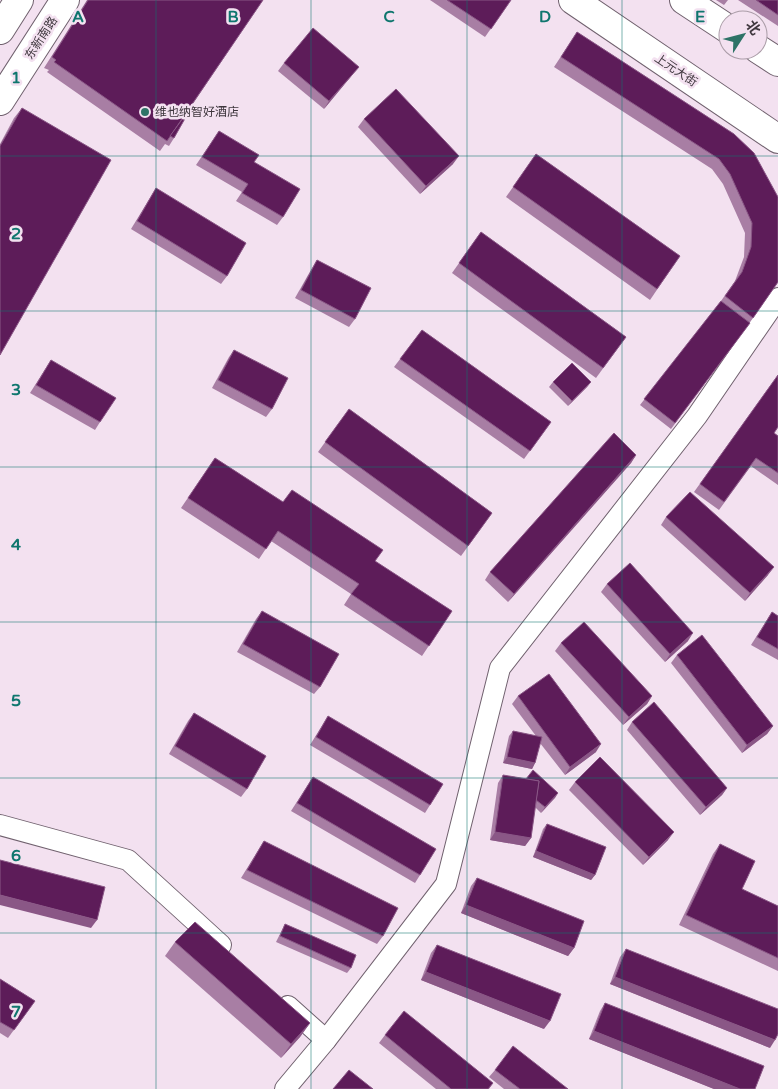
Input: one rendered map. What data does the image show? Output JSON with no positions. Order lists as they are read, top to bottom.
{
  "streets": {
    "main road": ["东新南路", "上元大街"]
  },
  "places": ["维也纳智好酒店"],
  "north": "top right",
  "grid": {
    "columns": [
      "A",
      "B",
      "C",
      "D",
      "E"
    ],
    "rows": [
      "1",
      "2",
      "3",
      "4",
      "5",
      "6",
      "7"
    ]
  }
}
